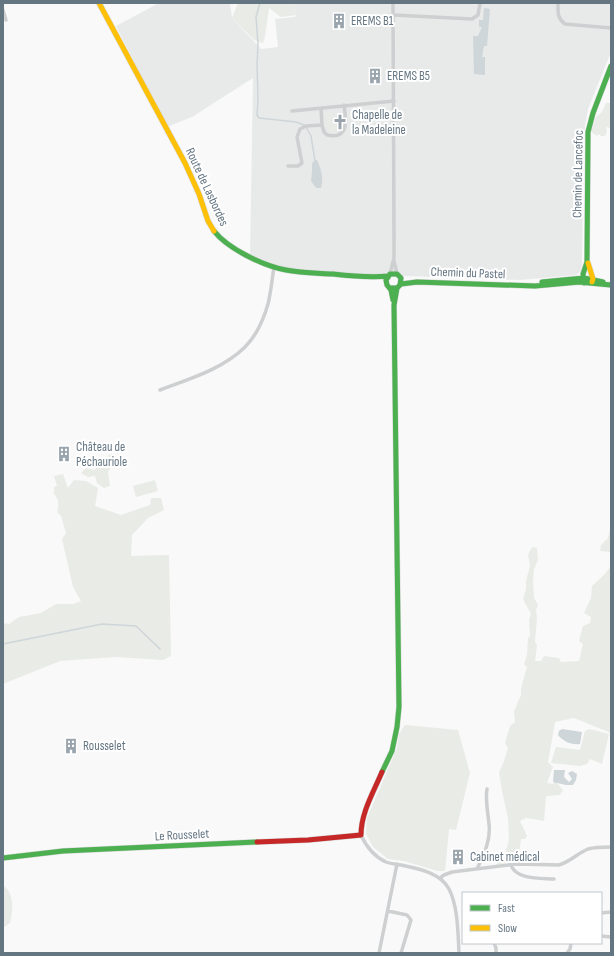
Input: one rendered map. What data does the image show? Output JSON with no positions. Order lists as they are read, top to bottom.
{
  "streets": {
    "street": [
      "Chemin de Lancefoc",
      "Route de Lasbordes",
      "Chemin du Pastel",
      "Le Rousselet"
    ]
  },
  "crossings": [
    ["Chemin de Lancefoc", "Chemin du Pastel"],
    ["Route de Lasbordes", "Chemin du Pastel"]
  ],
  "places": {
    "building": [
      "EREMS B1",
      "EREMS B5",
      "Château de Péchauriole",
      "Rousselet",
      "Cabinet médical"
    ],
    "church": ["Chapelle de la Madeleine"]
  },
  "legend": ["Fast", "Slow"]
}
